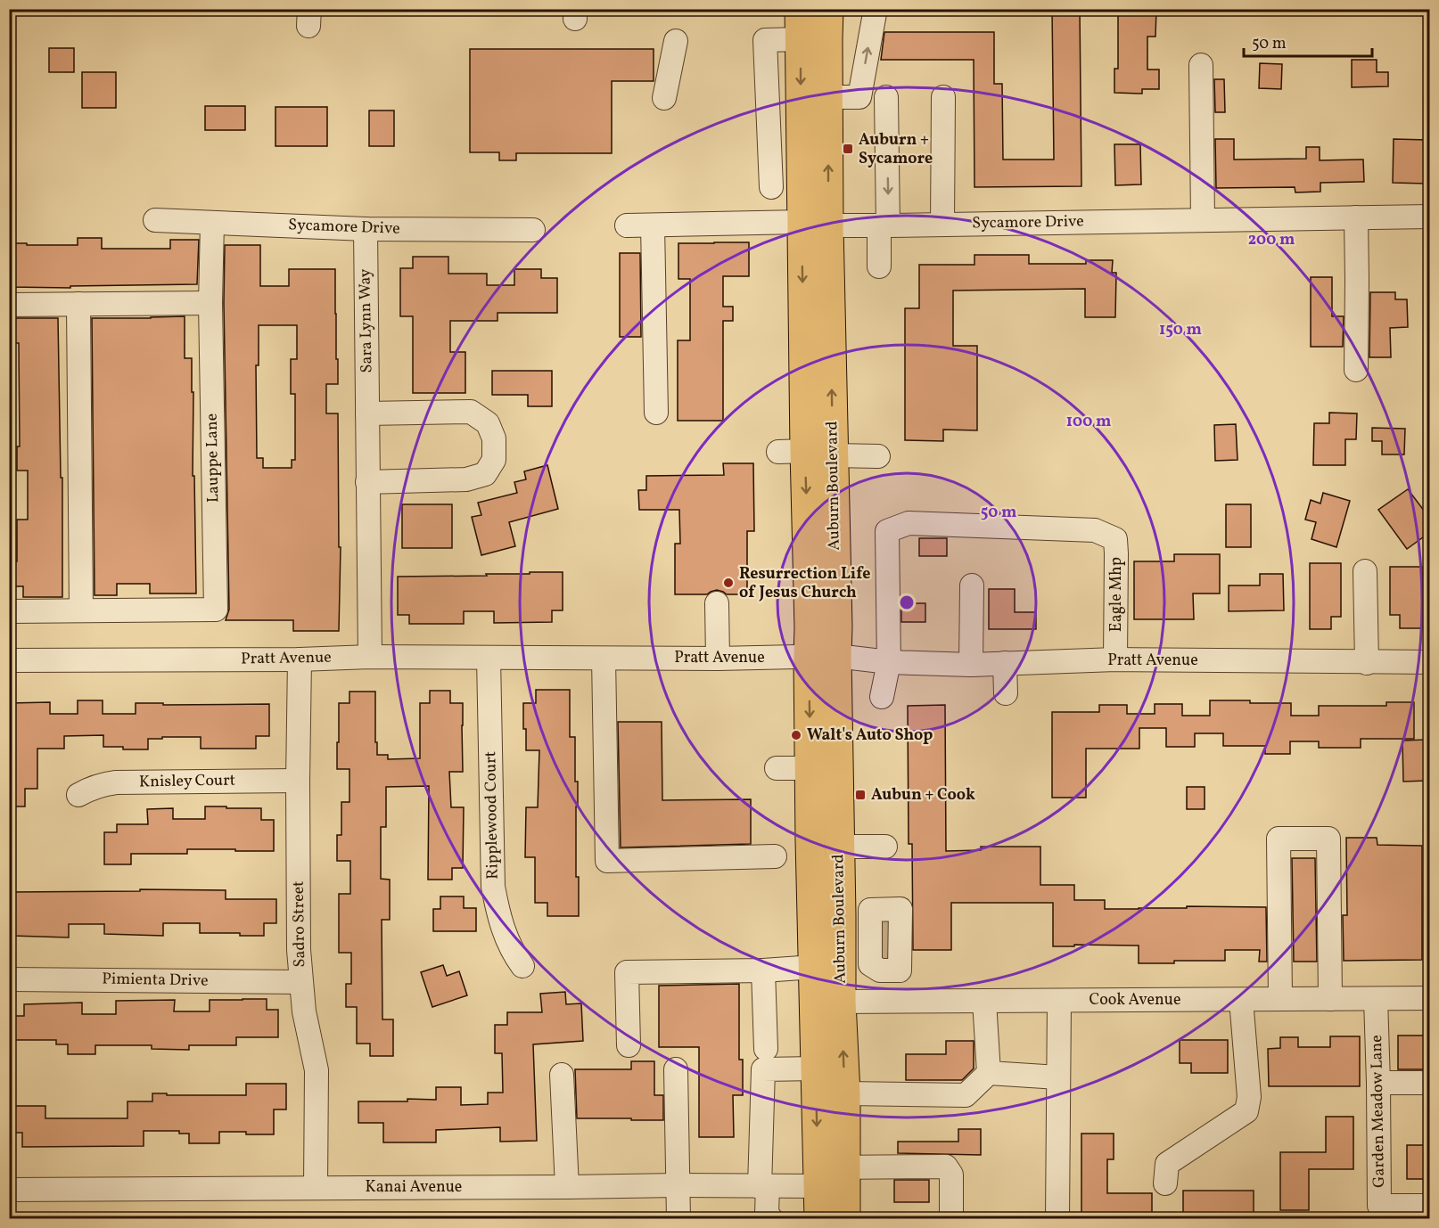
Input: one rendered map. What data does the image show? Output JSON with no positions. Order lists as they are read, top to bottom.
{
  "streets": {
    "main road": ["Auburn Boulevard"],
    "street": [
      "Sycamore Drive",
      "Sara Lynn Way",
      "Lauppe Lane",
      "Eagle Mhp",
      "Pratt Avenue",
      "Knisley Court",
      "Ripplewood Court",
      "Sadro Street",
      "Pimienta Drive",
      "Cook Avenue",
      "Garden Meadow Lane",
      "Kanai Avenue"
    ]
  },
  "crossings": [
    ["Sycamore Drive", "Sara Lynn Way"],
    ["Sycamore Drive", "Auburn Boulevard"],
    ["Sara Lynn Way", "Pratt Avenue"],
    ["Auburn Boulevard", "Pratt Avenue"],
    ["Auburn Boulevard", "Cook Avenue"],
    ["Auburn Boulevard", "Kanai Avenue"],
    ["Eagle Mhp", "Pratt Avenue"],
    ["Pratt Avenue", "Ripplewood Court"],
    ["Pratt Avenue", "Sadro Street"],
    ["Knisley Court", "Sadro Street"],
    ["Sadro Street", "Pimienta Drive"],
    ["Sadro Street", "Kanai Avenue"],
    ["Cook Avenue", "Garden Meadow Lane"]
  ],
  "places": {
    "transit": ["Auburn + Sycamore", "Aubun + Cook"],
    "other": ["Resurrection Life of Jesus Church", "Walt's Auto Shop"]
  },
  "scale_bar": "50 m",
  "rings": [
    "200 m",
    "150 m",
    "100 m",
    "50 m"
  ]
}
